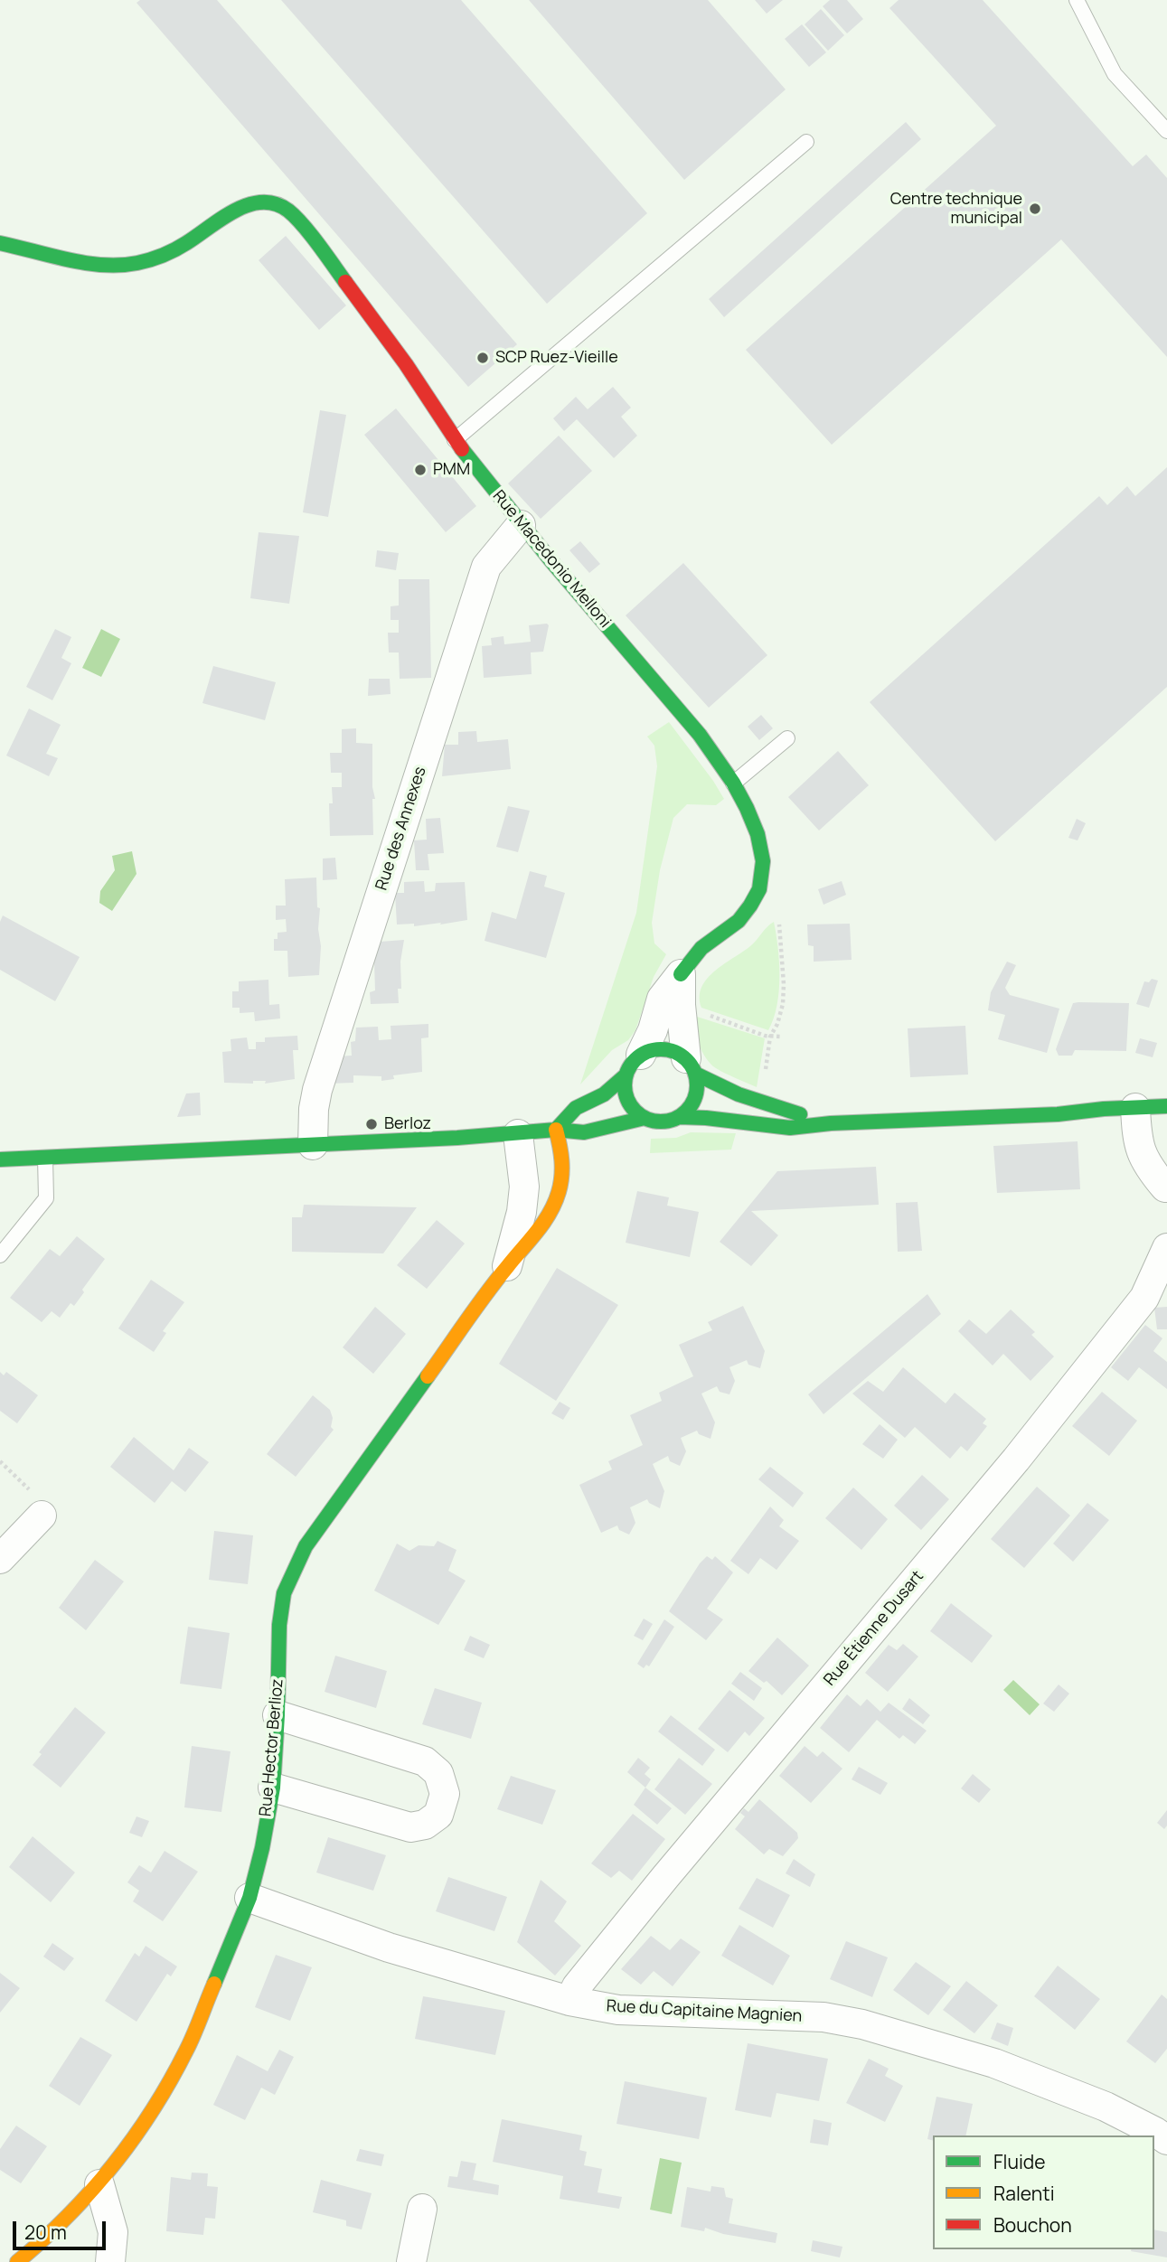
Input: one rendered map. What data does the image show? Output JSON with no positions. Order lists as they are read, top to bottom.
{
  "streets": {
    "street": [
      "Rue Macedonio Melloni",
      "Rue des Annexes",
      "Rue Étienne Dusart",
      "Rue Hector Berlioz",
      "Rue du Capitaine Magnien"
    ]
  },
  "crossings": [
    ["Rue Macedonio Melloni", "Rue des Annexes"],
    ["Rue Étienne Dusart", "Rue du Capitaine Magnien"],
    ["Rue Hector Berlioz", "Rue du Capitaine Magnien"]
  ],
  "places": [
    "Centre technique municipal",
    "SCP Ruez-Vieille",
    "PMM",
    "Berloz"
  ],
  "legend": ["Fluide", "Ralenti", "Bouchon"],
  "scale_bar": "20 m"
}
